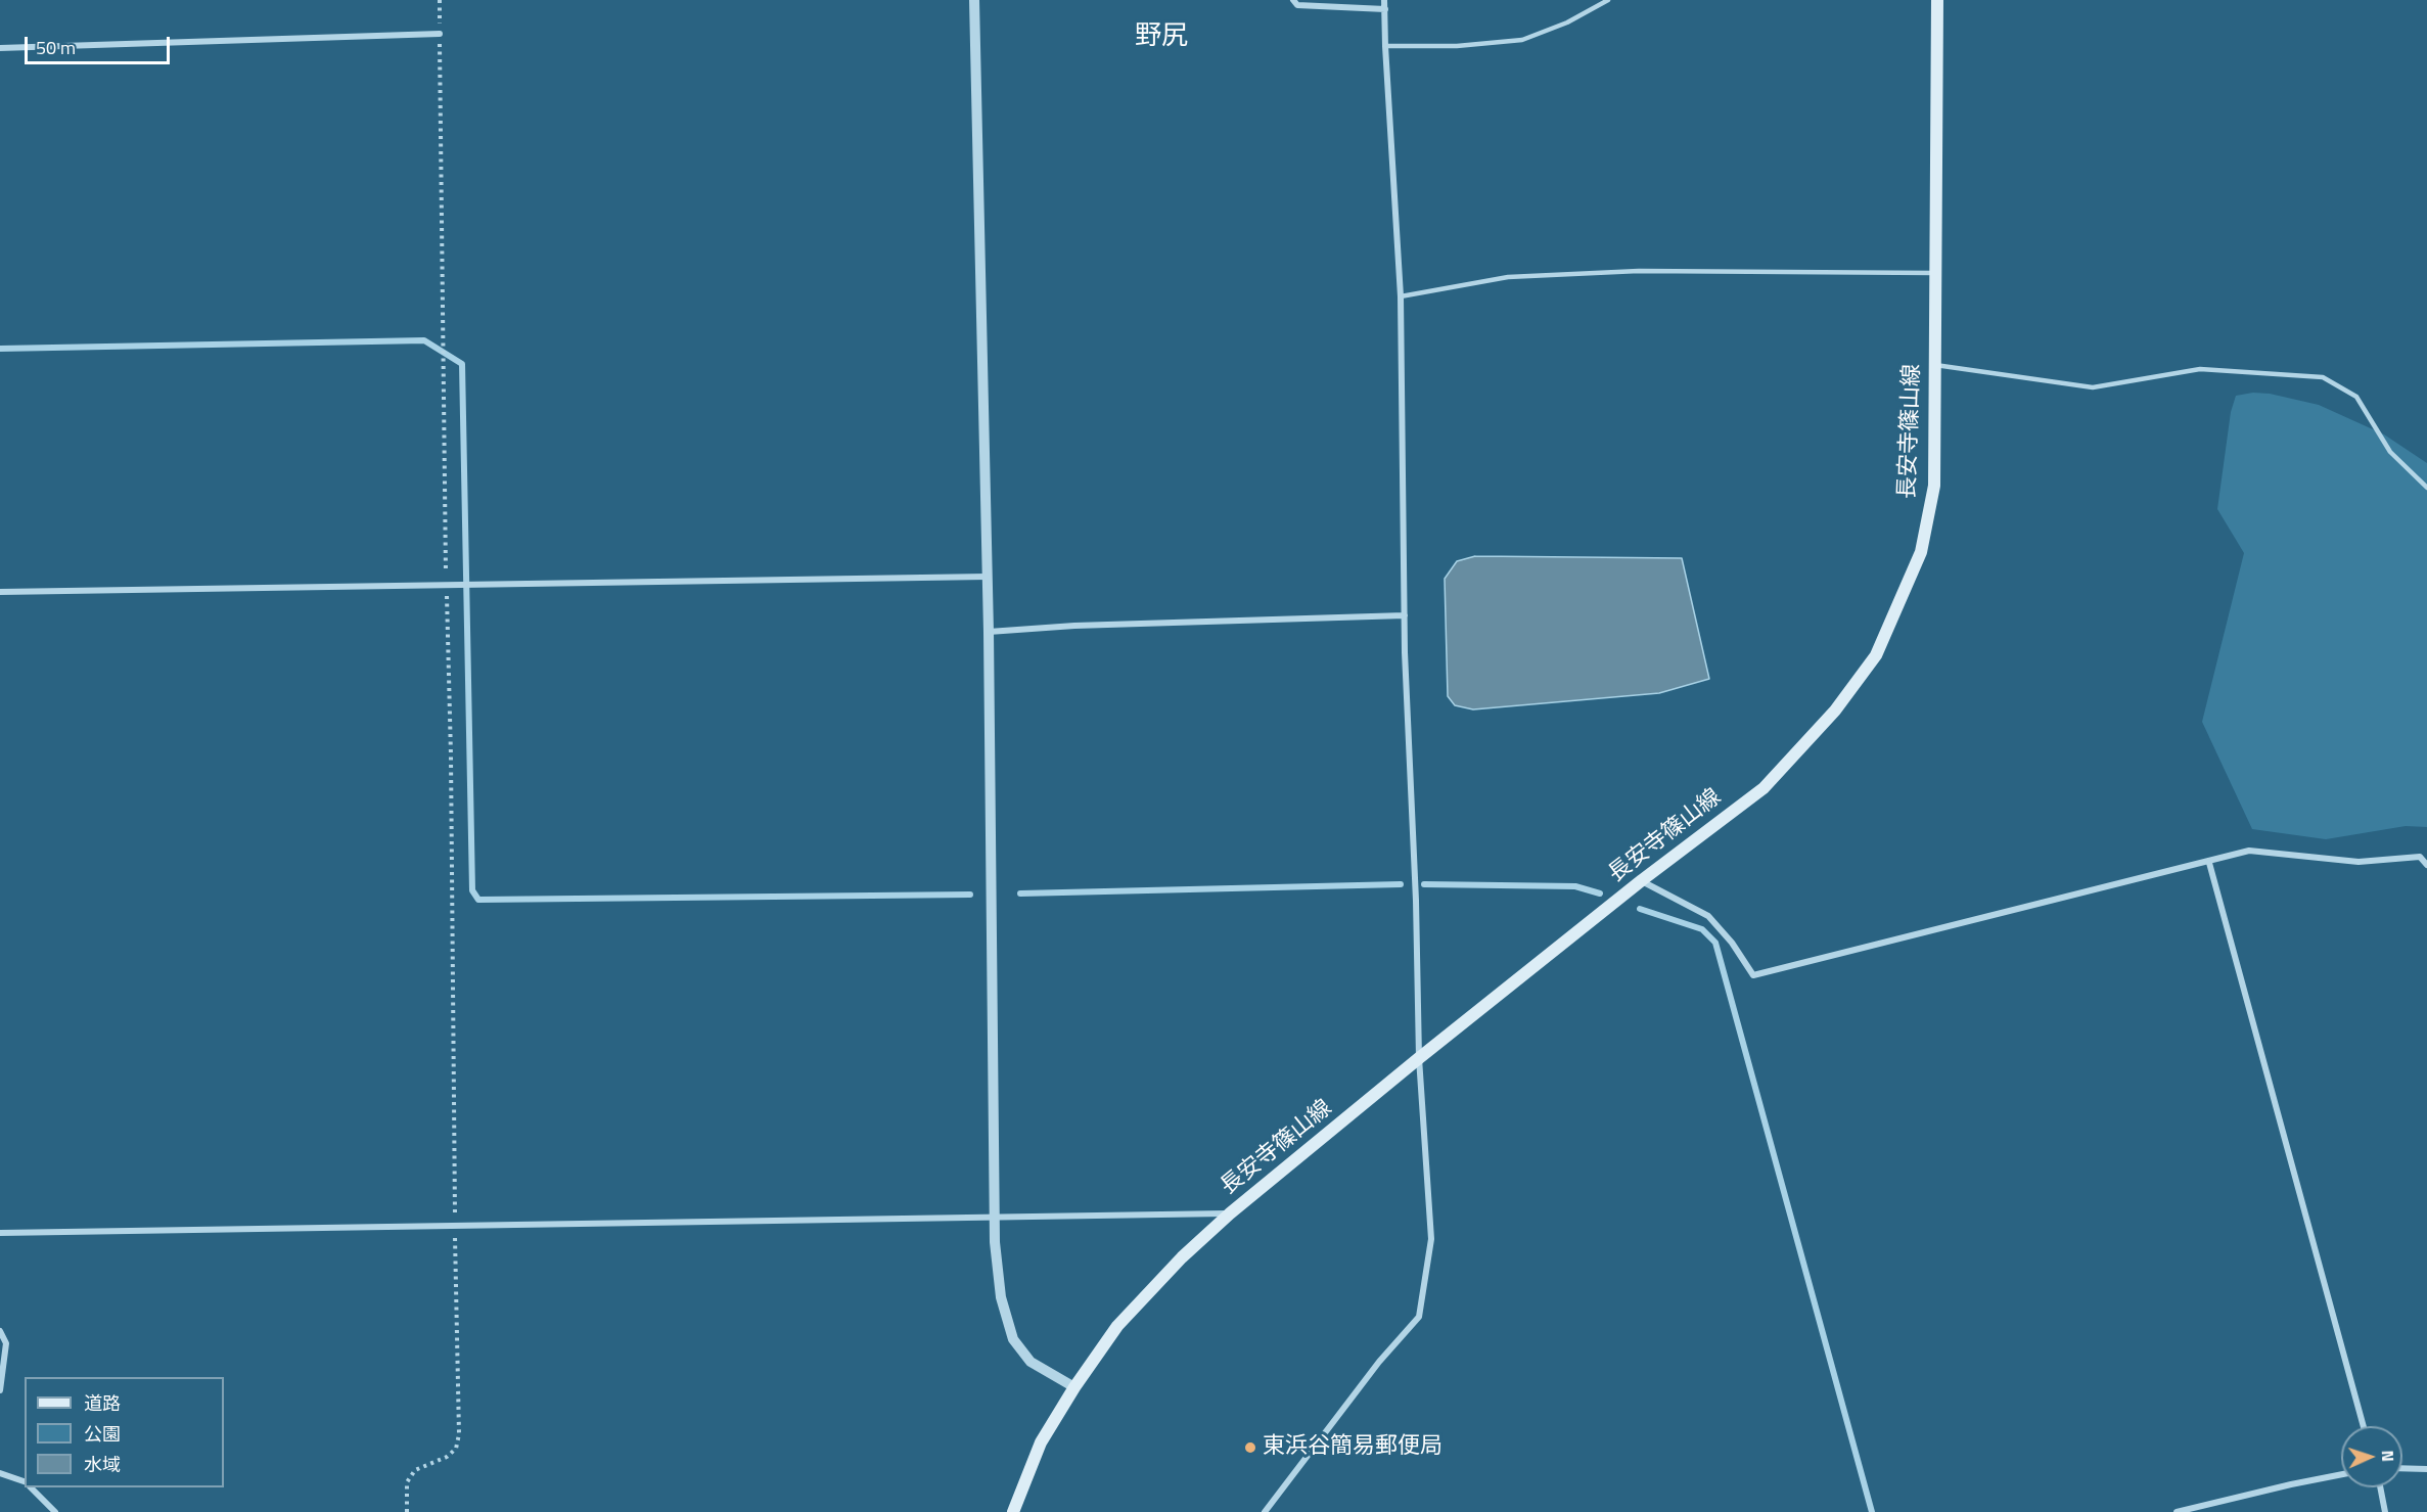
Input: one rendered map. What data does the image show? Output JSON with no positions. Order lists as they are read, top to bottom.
{
  "streets": {
    "main road": ["長安寺篠山線"]
  },
  "districts": ["野尻"],
  "places": ["東浜谷簡易郵便局"],
  "legend": ["道路", "公園", "水域"],
  "scale_bar": "50 m",
  "north": "right"
}
